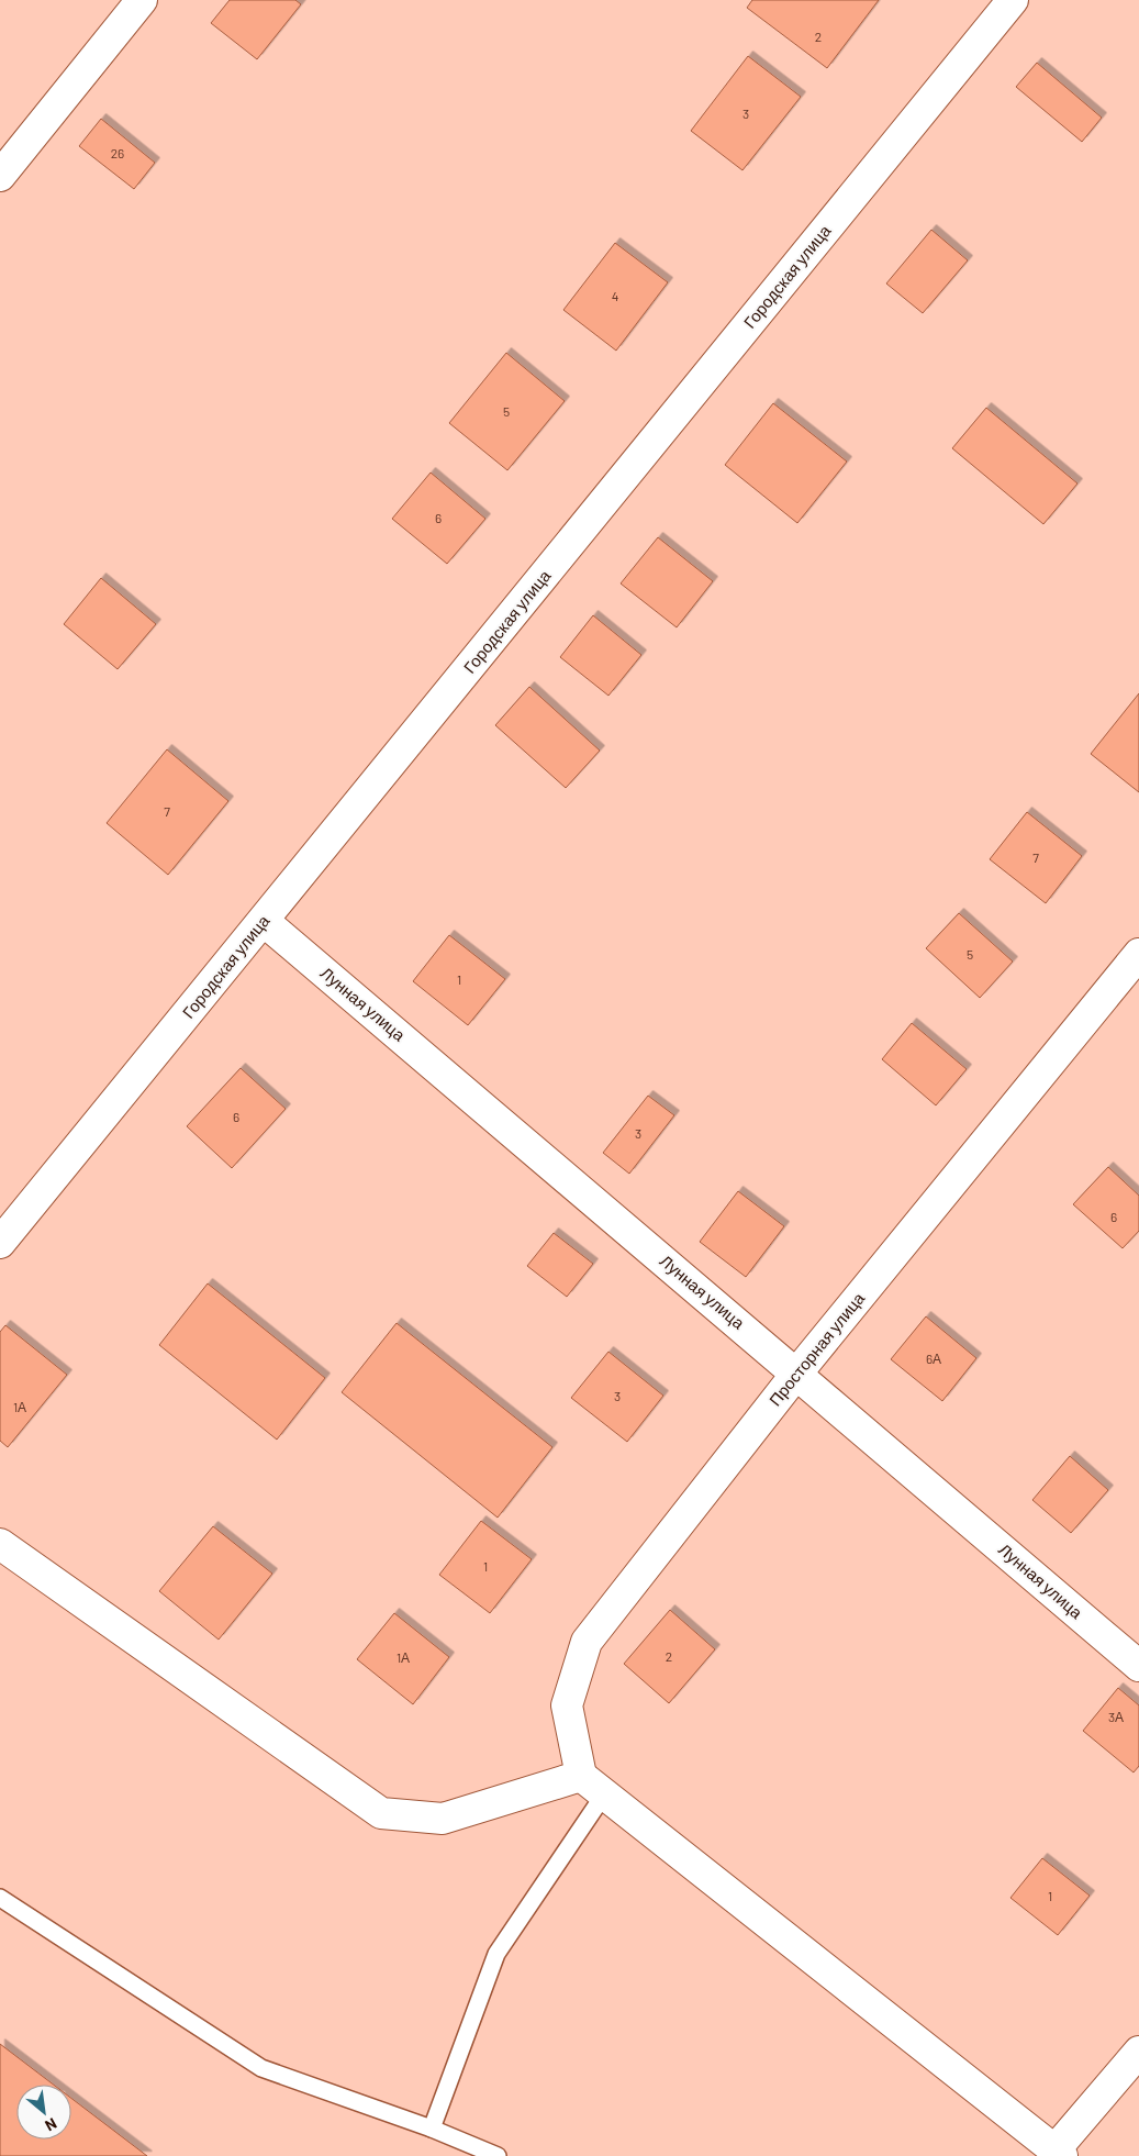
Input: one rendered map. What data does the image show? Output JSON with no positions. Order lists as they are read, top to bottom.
{
  "streets": {
    "street": ["Городская улица", "Лунная улица", "Просторная улица"]
  },
  "crossings": [
    ["Городская улица", "Лунная улица"],
    ["Лунная улица", "Просторная улица"]
  ],
  "house_numbers": [
    "2",
    "3",
    "26",
    "4",
    "5",
    "6",
    "7",
    "7",
    "5",
    "1",
    "6",
    "3",
    "6",
    "6А",
    "3",
    "1А",
    "1",
    "2",
    "1А",
    "3А",
    "1"
  ],
  "north": "bottom right"
}
